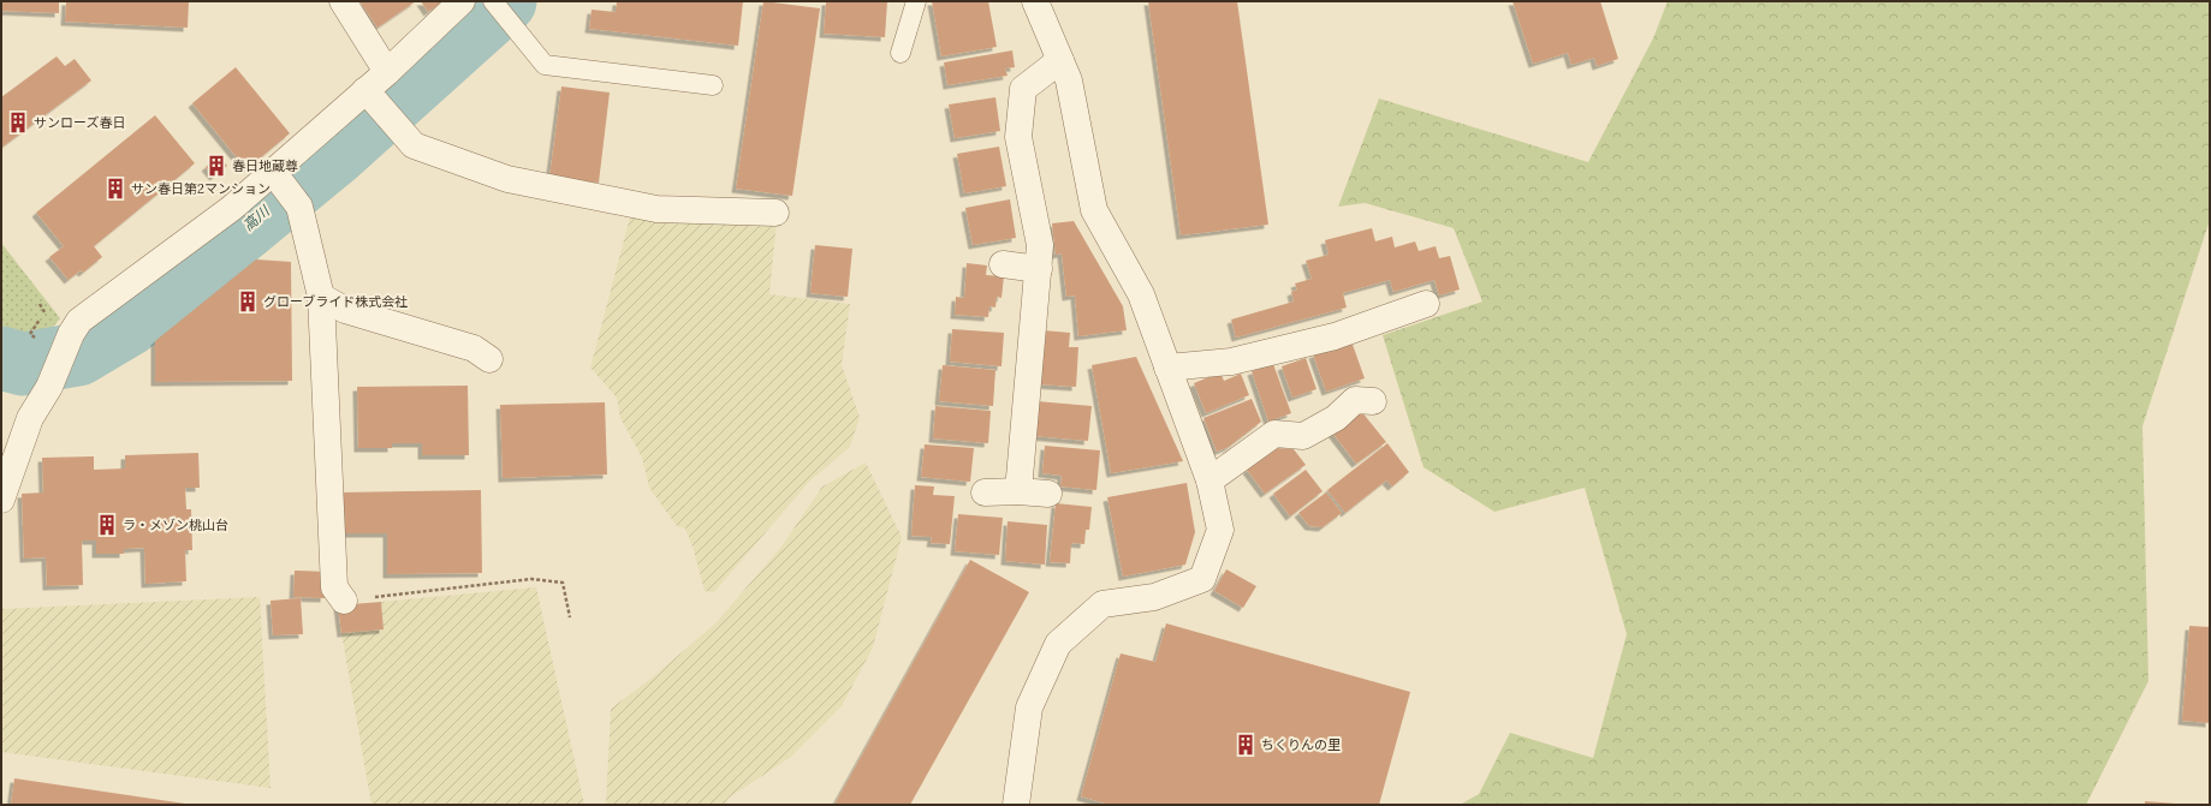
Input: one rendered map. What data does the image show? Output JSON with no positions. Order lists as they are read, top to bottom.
{
  "water": ["高川"],
  "places": {
    "building": [
      "サンローズ春日",
      "春日地蔵尊",
      "サン春日第2マンション",
      "グローブライド株式会社",
      "ラ・メゾン桃山台",
      "ちくりんの里"
    ]
  }
}
